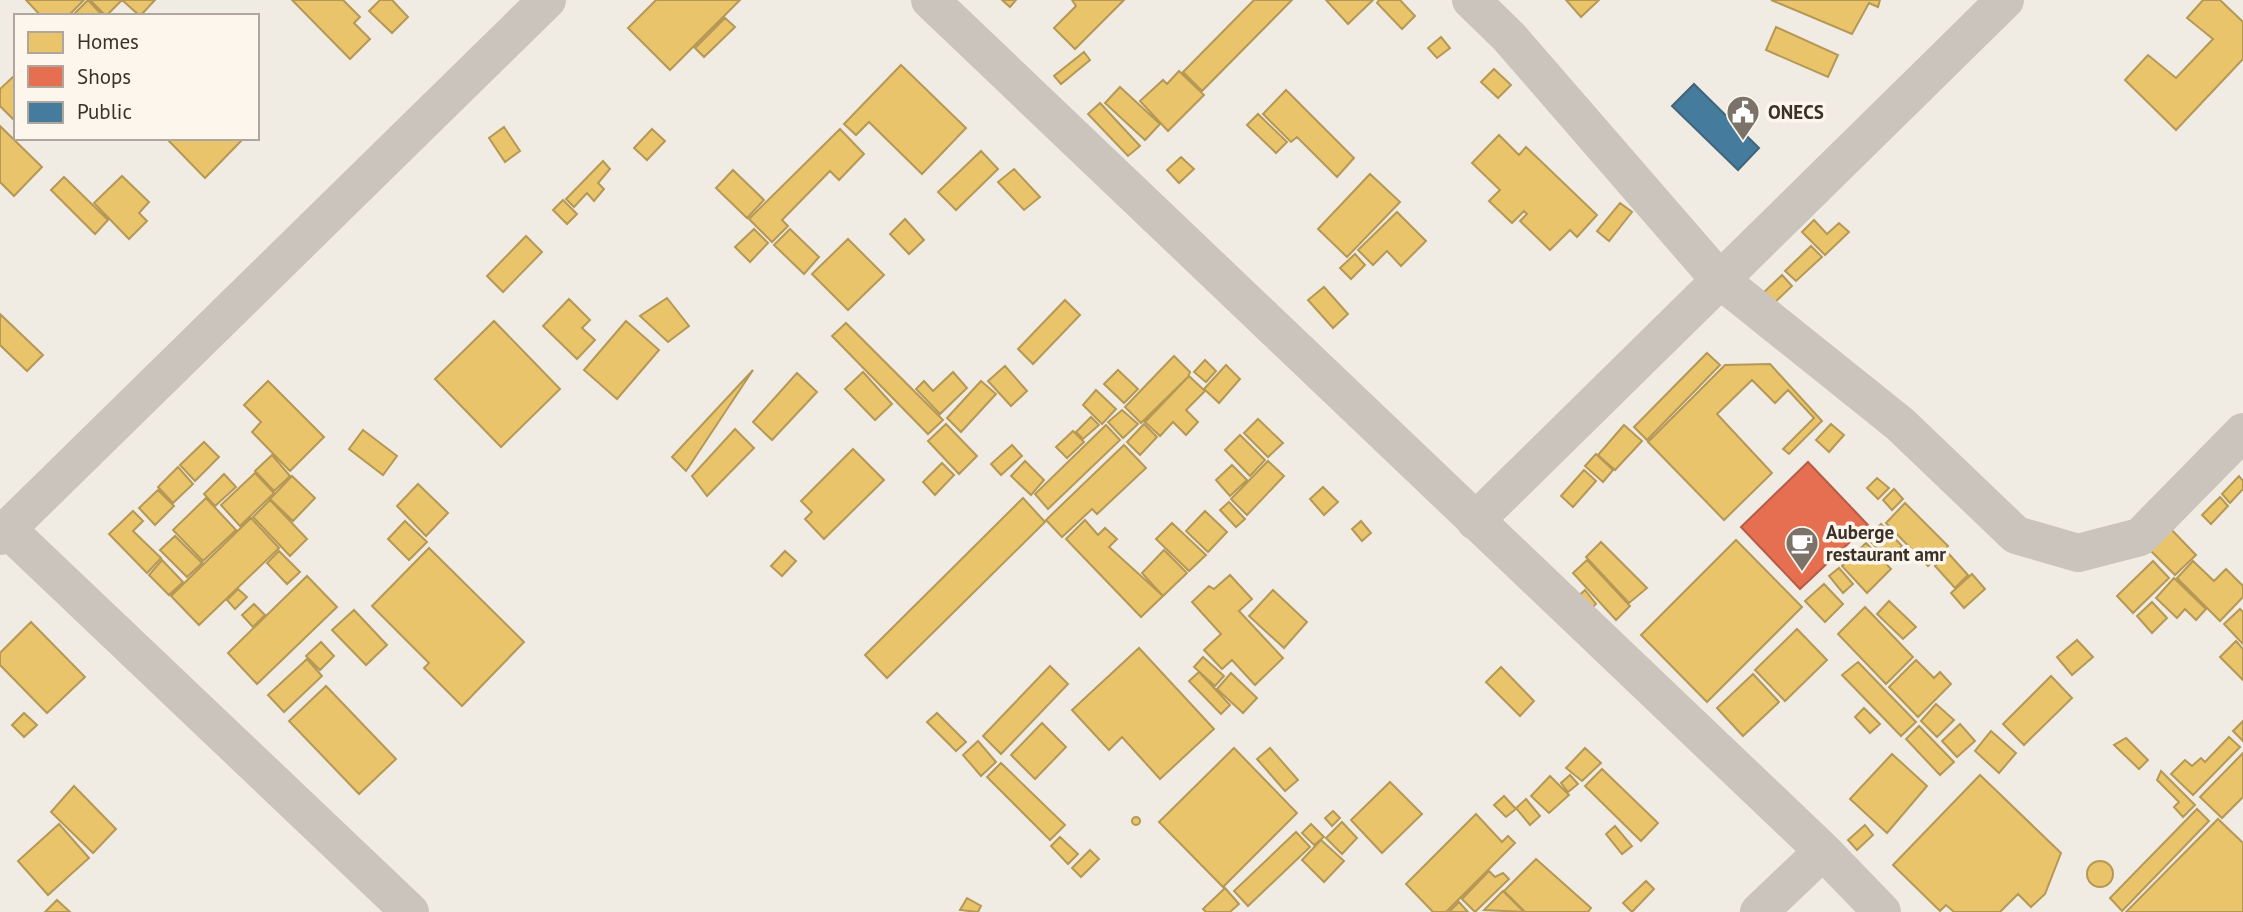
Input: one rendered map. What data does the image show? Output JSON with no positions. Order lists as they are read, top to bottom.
{
  "places": {
    "public building": ["ONECS"],
    "cafe": ["Auberge restaurant amr"]
  },
  "legend": ["Homes", "Shops", "Public"]
}
